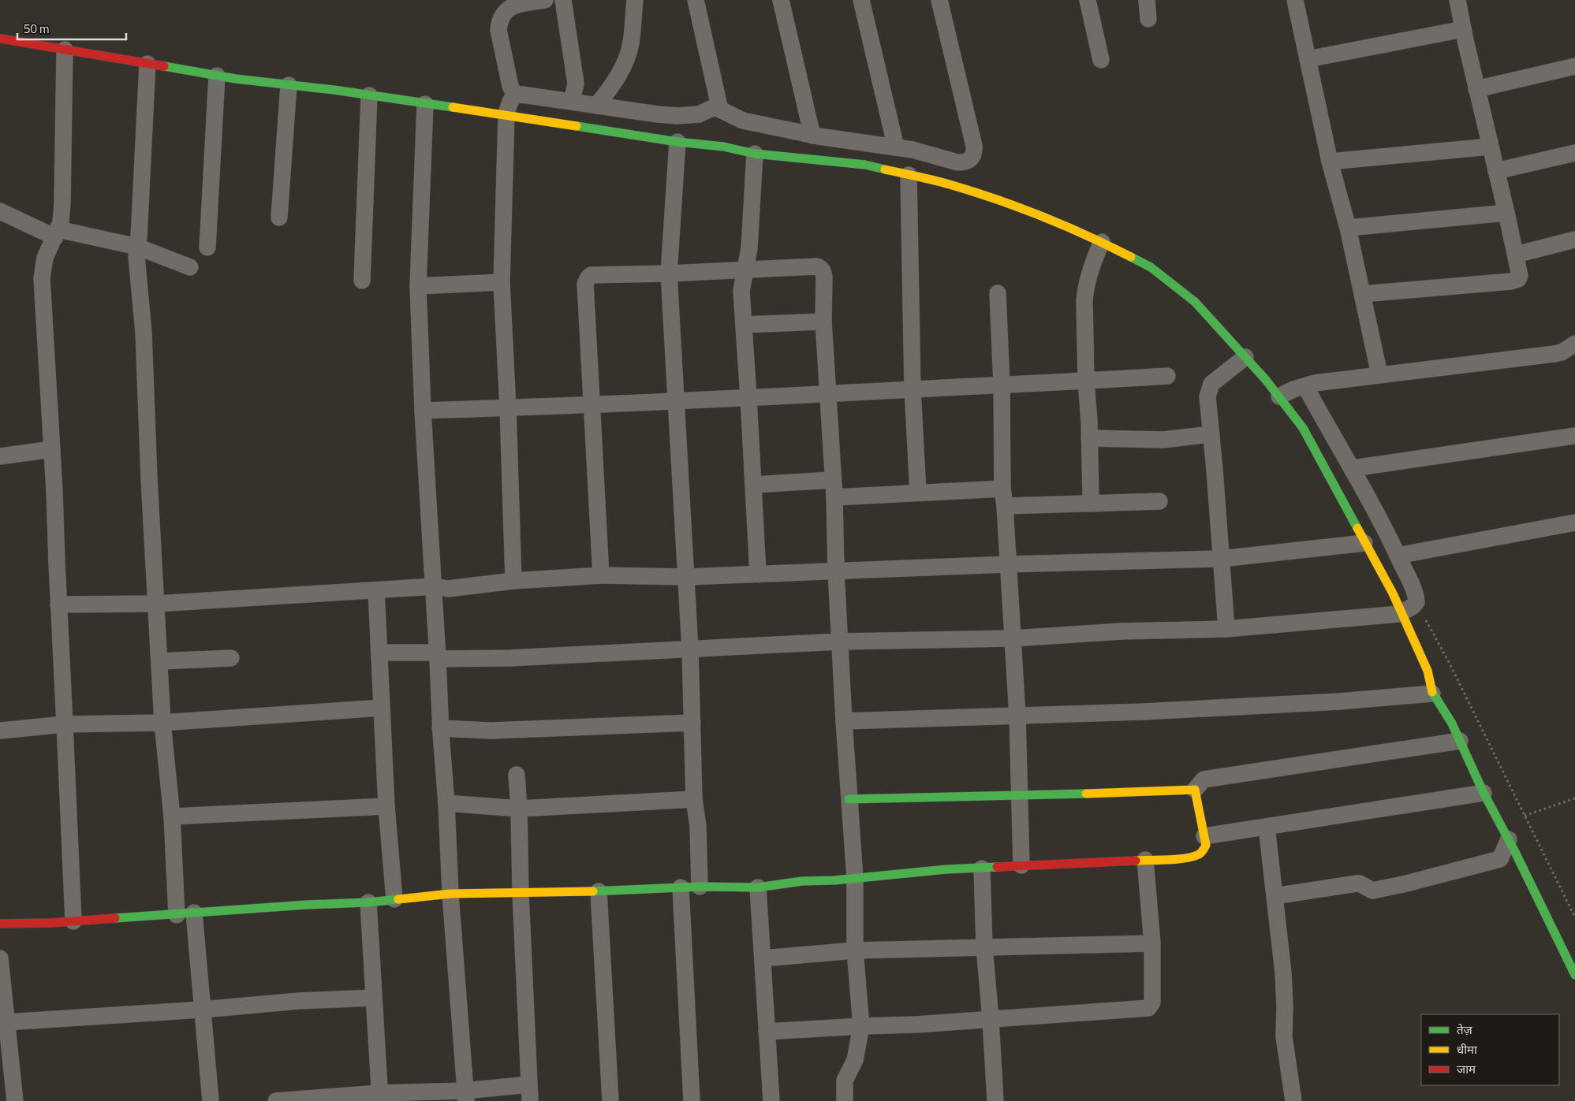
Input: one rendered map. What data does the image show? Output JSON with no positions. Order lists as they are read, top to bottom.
{
  "legend": ["तेज़", "धीमा", "जाम"],
  "scale_bar": "50 m"
}
